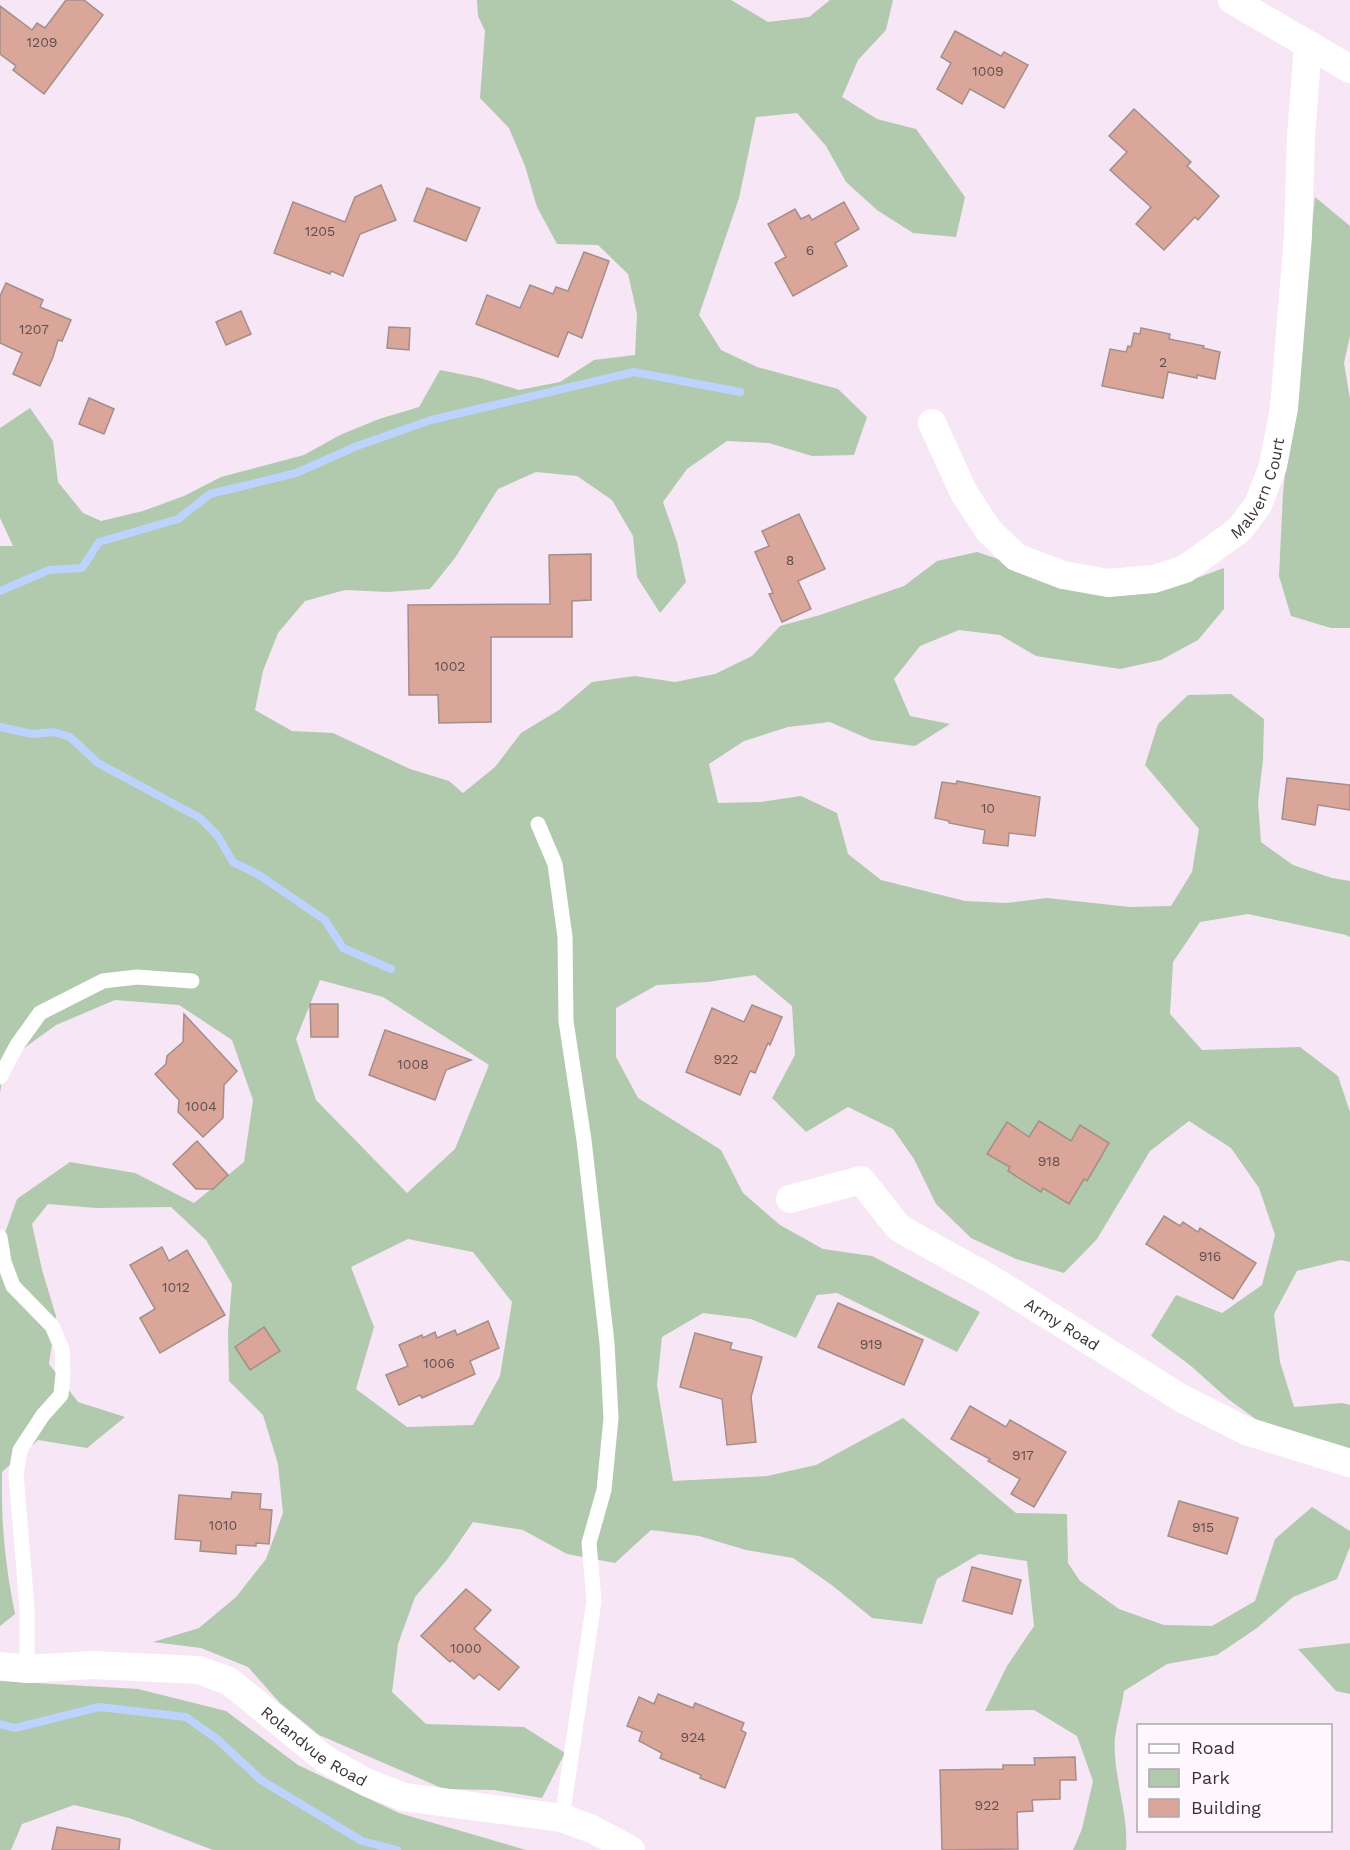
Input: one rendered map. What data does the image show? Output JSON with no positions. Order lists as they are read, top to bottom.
{
  "streets": {
    "street": ["Malvern Court", "Army Road", "Rolandvue Road"]
  },
  "house_numbers": [
    "1209",
    "1009",
    "1205",
    "6",
    "1207",
    "2",
    "8",
    "1002",
    "10",
    "922",
    "1008",
    "1004",
    "918",
    "916",
    "1012",
    "919",
    "1006",
    "917",
    "1010",
    "915",
    "1000",
    "924",
    "922"
  ],
  "legend": ["Road", "Park", "Building"]
}
